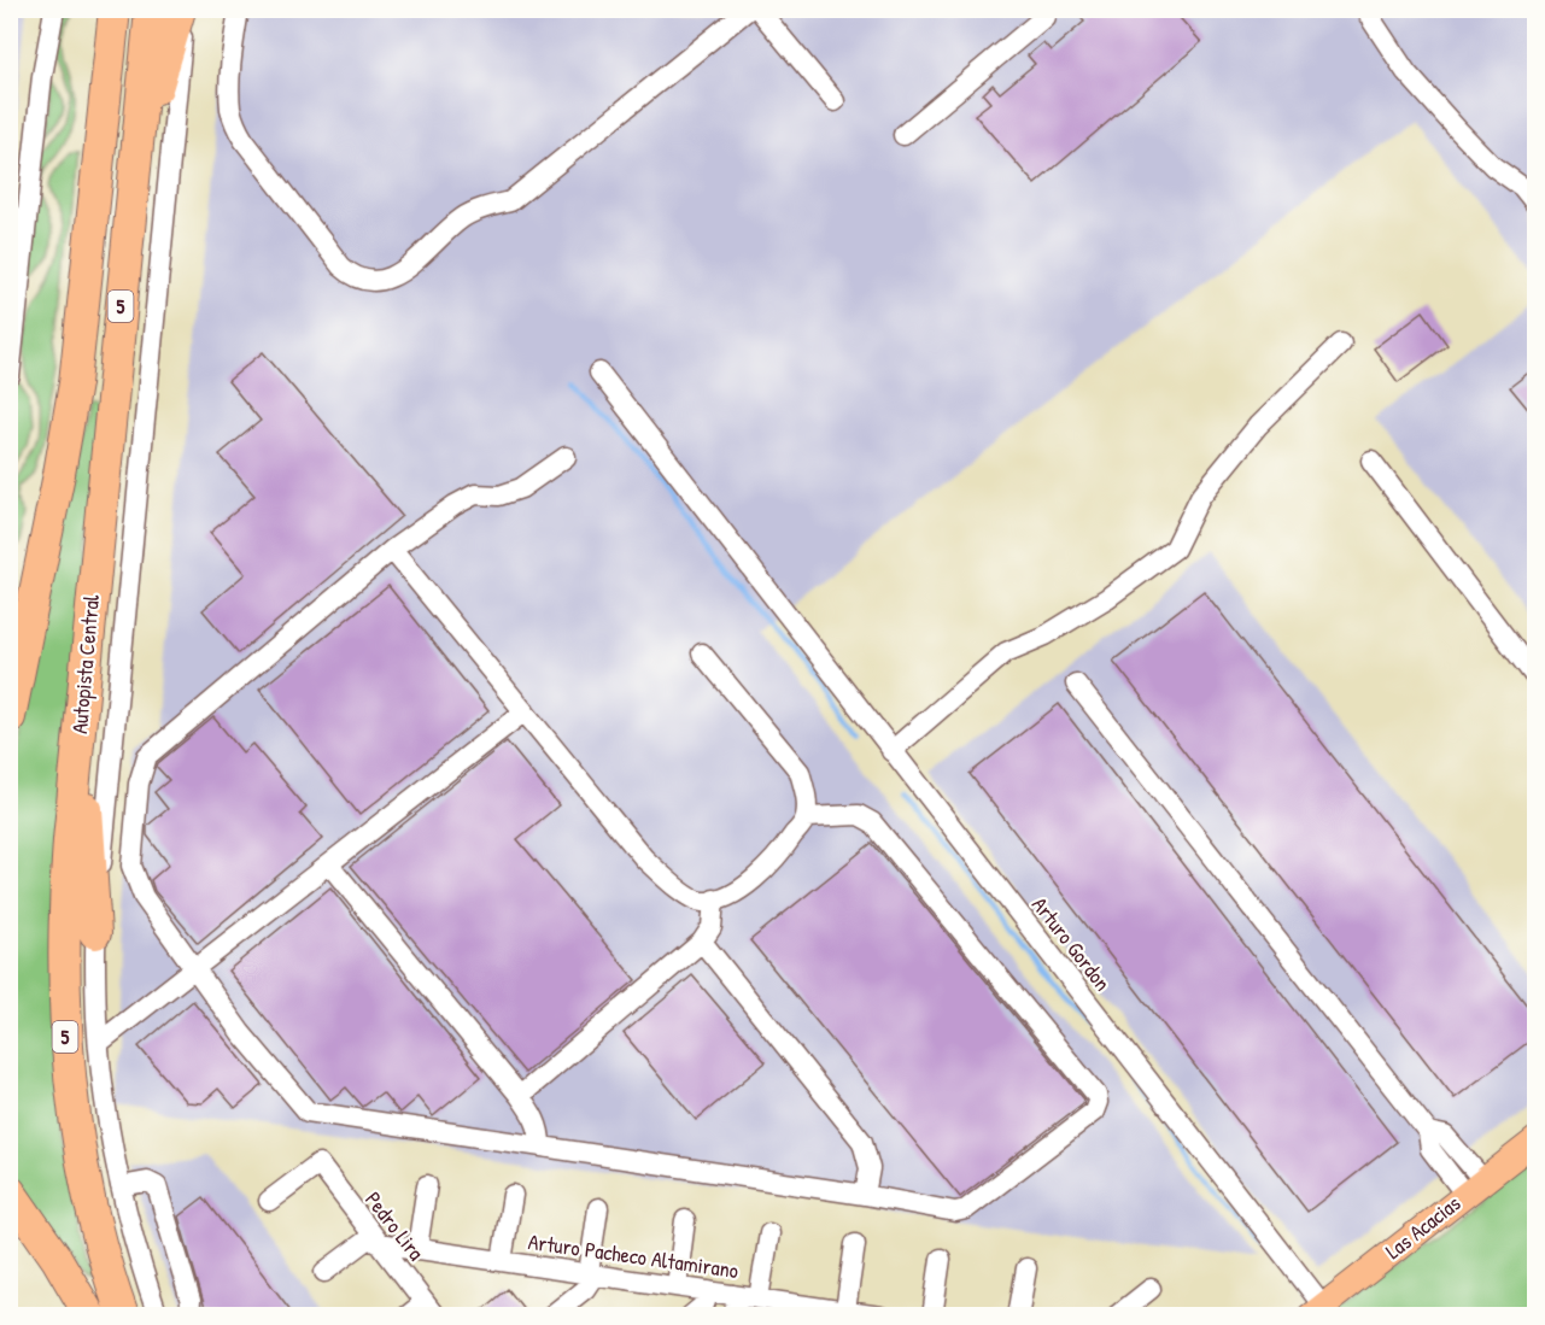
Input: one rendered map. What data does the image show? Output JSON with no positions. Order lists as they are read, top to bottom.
{
  "streets": {
    "highway": ["5", "Autopista Central"],
    "main road": ["Las Acacias"],
    "street": ["Arturo Gordon", "Pedro Lira", "Arturo Pacheco Altamirano"]
  },
  "crossings": [
    ["Arturo Gordon", "Las Acacias"],
    ["Pedro Lira", "Arturo Pacheco Altamirano"]
  ]
}
